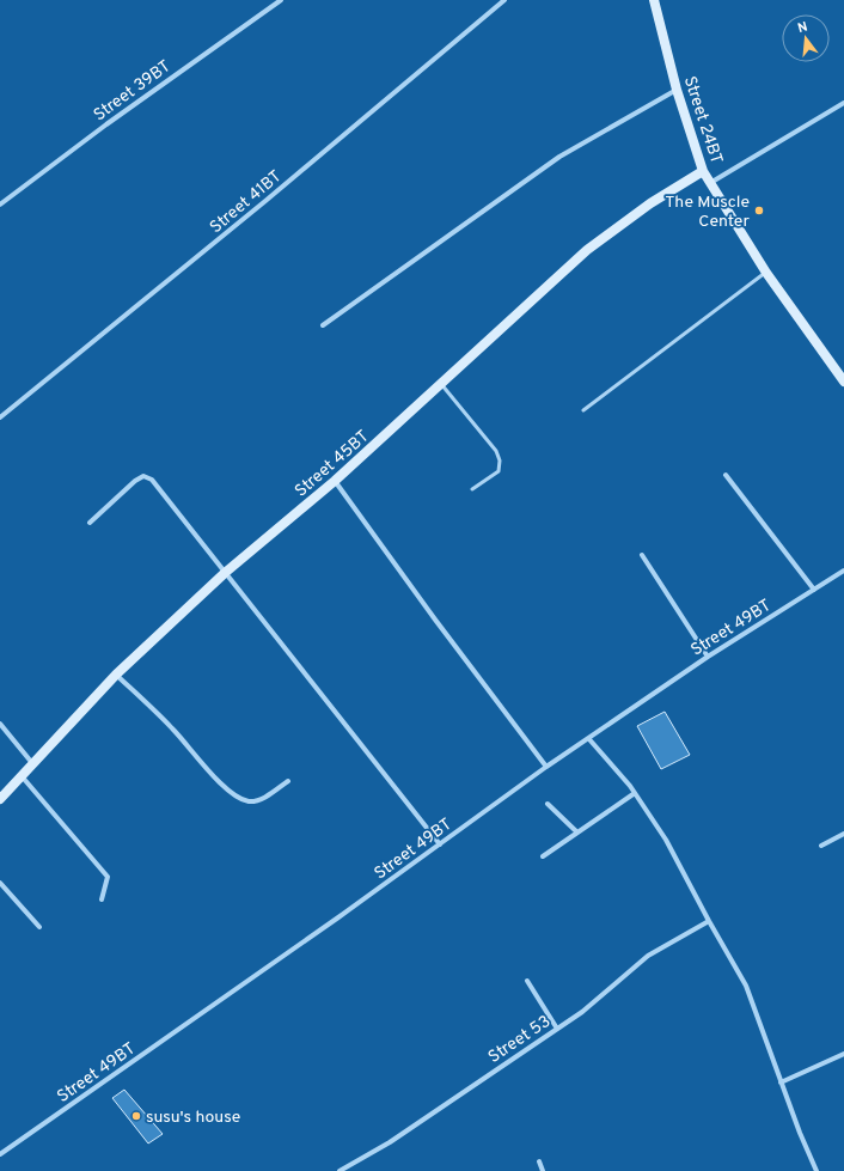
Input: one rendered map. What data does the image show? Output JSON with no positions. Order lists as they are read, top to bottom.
{
  "streets": {
    "street": [
      "Street 39BT",
      "Street 24BT",
      "Street 41BT",
      "Street 45BT",
      "Street 49BT",
      "Street 53"
    ]
  },
  "crossings": [
    ["Street 24BT", "Street 45BT"]
  ],
  "places": ["The Muscle Center", "susu's house"],
  "north": "top"
}
